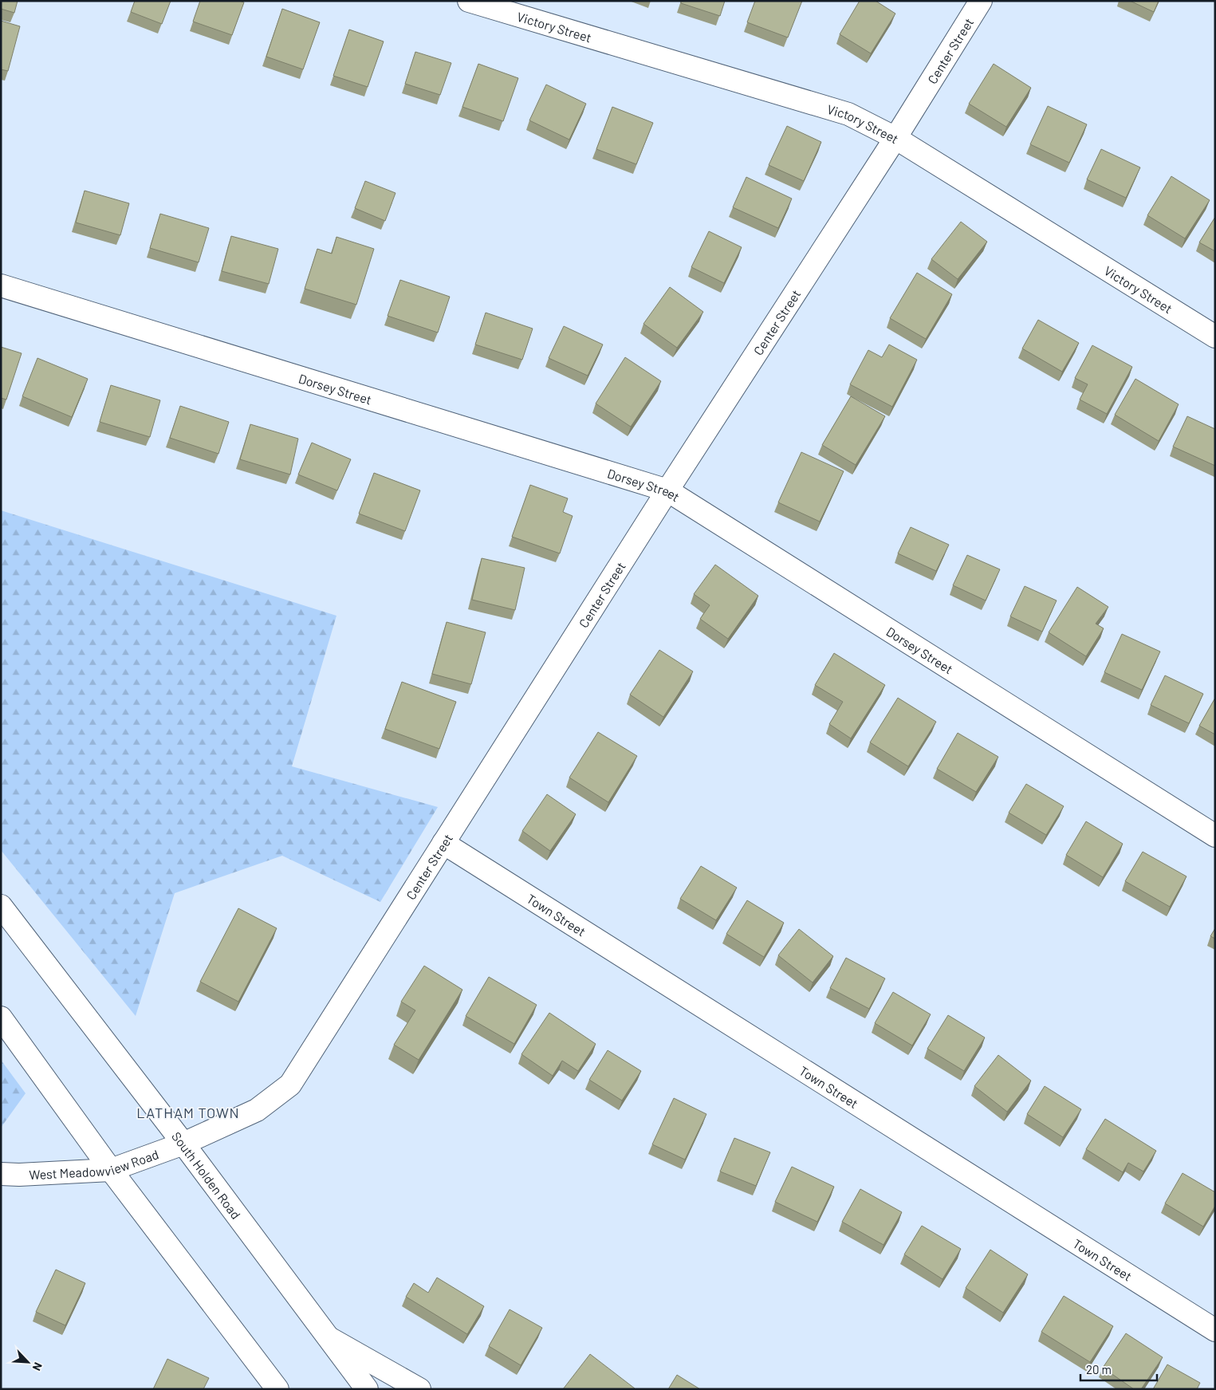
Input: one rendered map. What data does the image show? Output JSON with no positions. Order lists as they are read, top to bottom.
{
  "streets": {
    "street": [
      "Victory Street",
      "Center Street",
      "Dorsey Street",
      "Town Street",
      "West Meadowview Road",
      "South Holden Road"
    ]
  },
  "crossings": [
    ["Victory Street", "Center Street"],
    ["Center Street", "Dorsey Street"],
    ["Center Street", "Town Street"],
    ["Center Street", "West Meadowview Road"],
    ["Center Street", "South Holden Road"],
    ["West Meadowview Road", "South Holden Road"]
  ],
  "districts": ["LATHAM TOWN"],
  "scale_bar": "20 m",
  "north": "bottom right"
}
